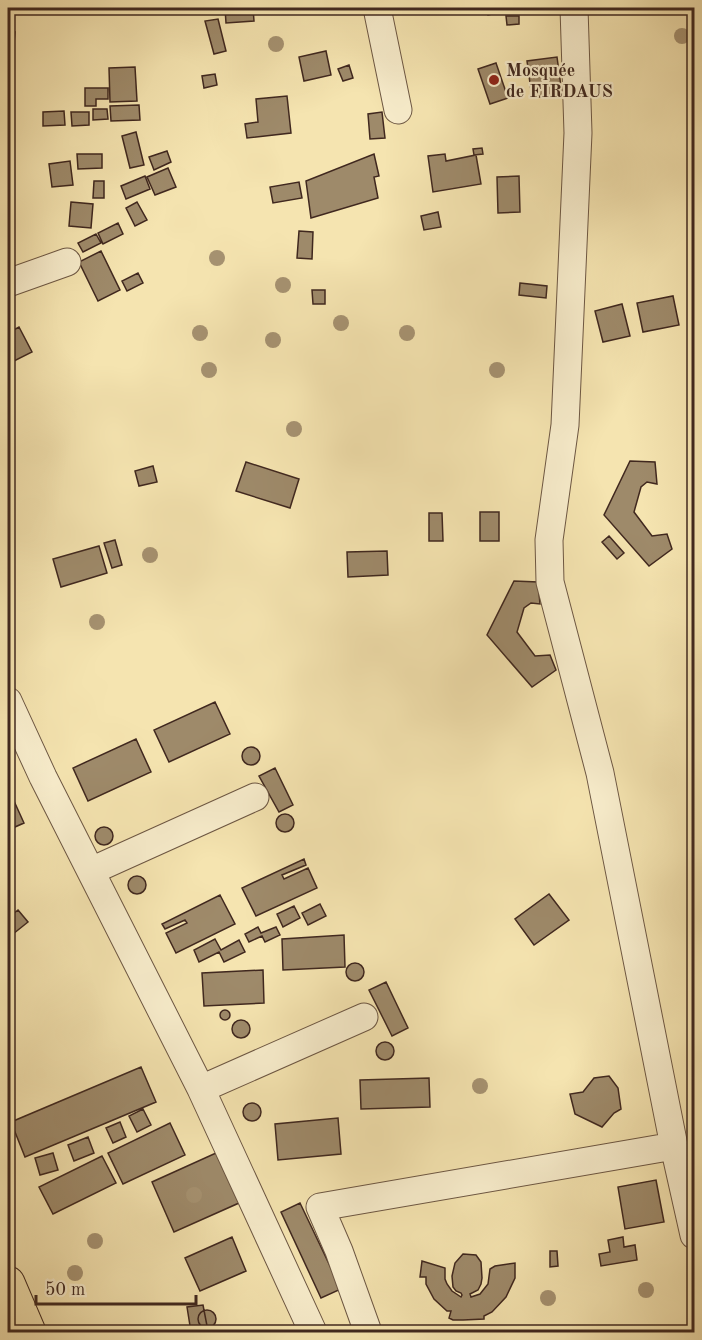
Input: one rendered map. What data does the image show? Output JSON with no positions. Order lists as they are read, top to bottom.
{
  "places": ["Mosquée de FIRDAUS"],
  "scale_bar": "50 m"
}
